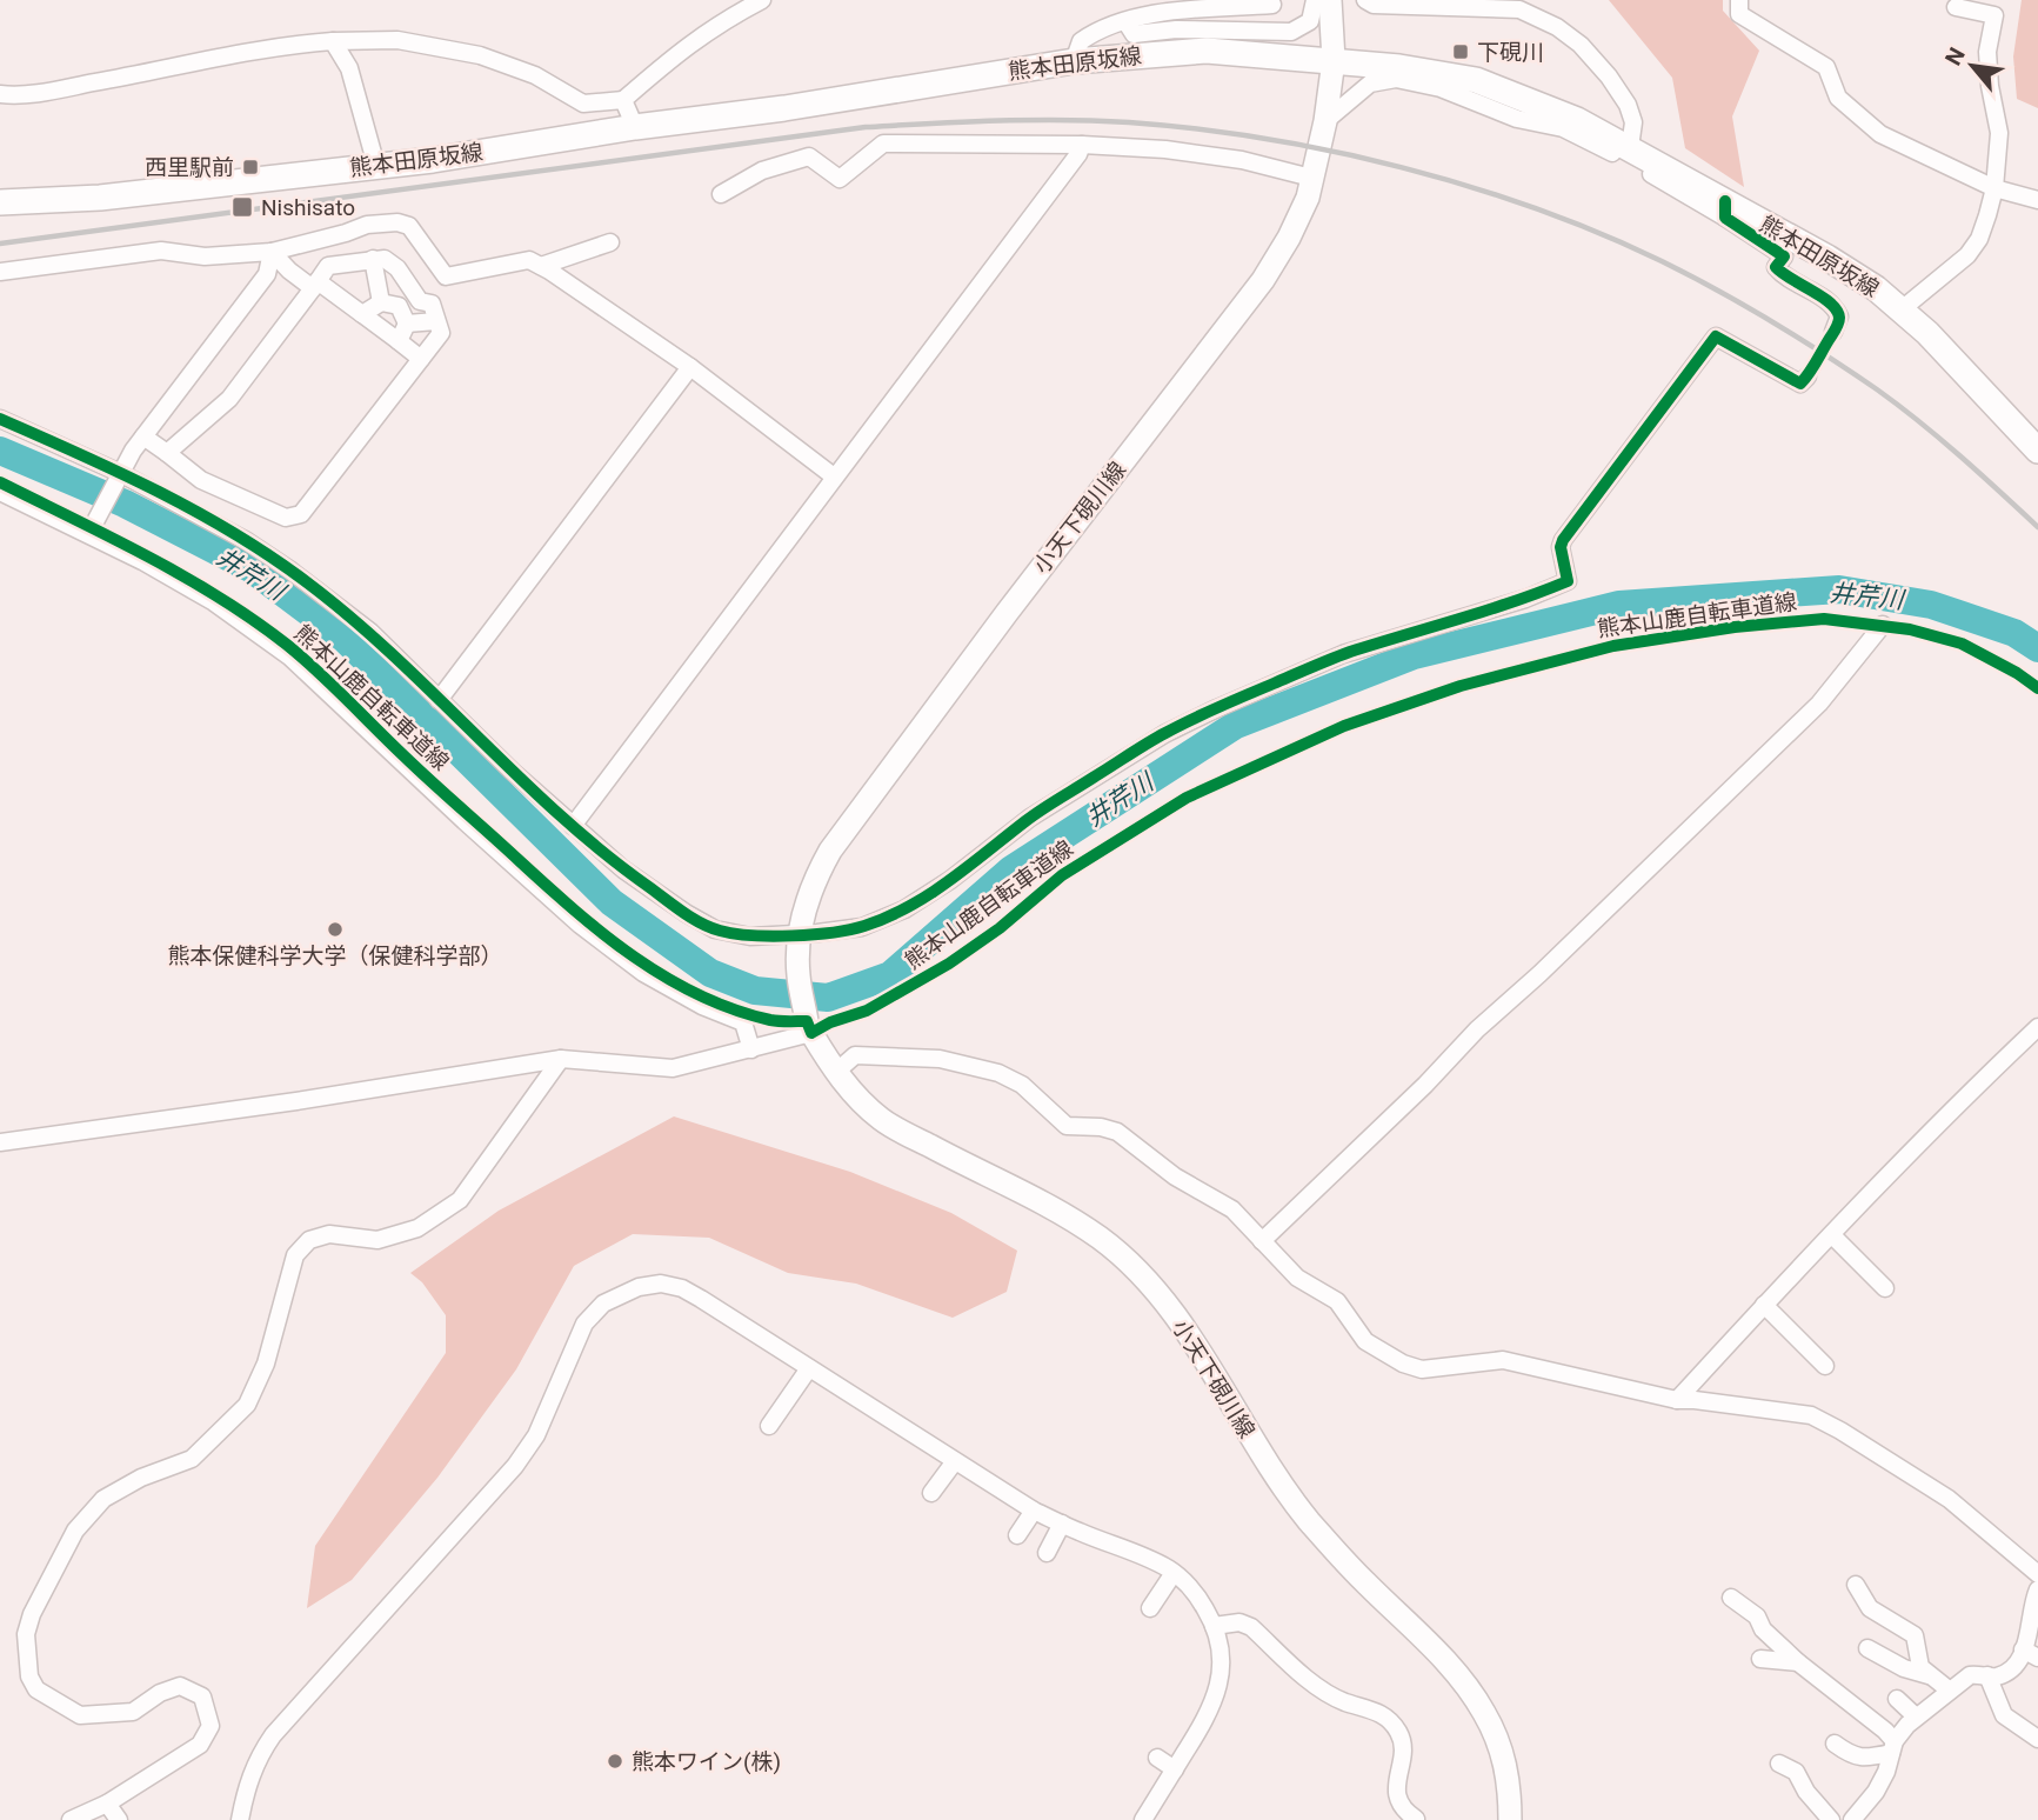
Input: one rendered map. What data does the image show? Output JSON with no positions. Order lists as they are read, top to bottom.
{
  "streets": {
    "main road": ["熊本田原坂線", "小天下硯川線"],
    "cycle path": ["熊本山鹿自転車道線"]
  },
  "crossings": [
    ["熊本田原坂線", "小天下硯川線"]
  ],
  "water": ["井芹川"],
  "places": {
    "transit": ["下硯川", "西里駅前", "Nishisato"],
    "other": ["熊本保健科学大学（保健科学部）", "熊本ワイン(株)"]
  },
  "north": "top left"
}
